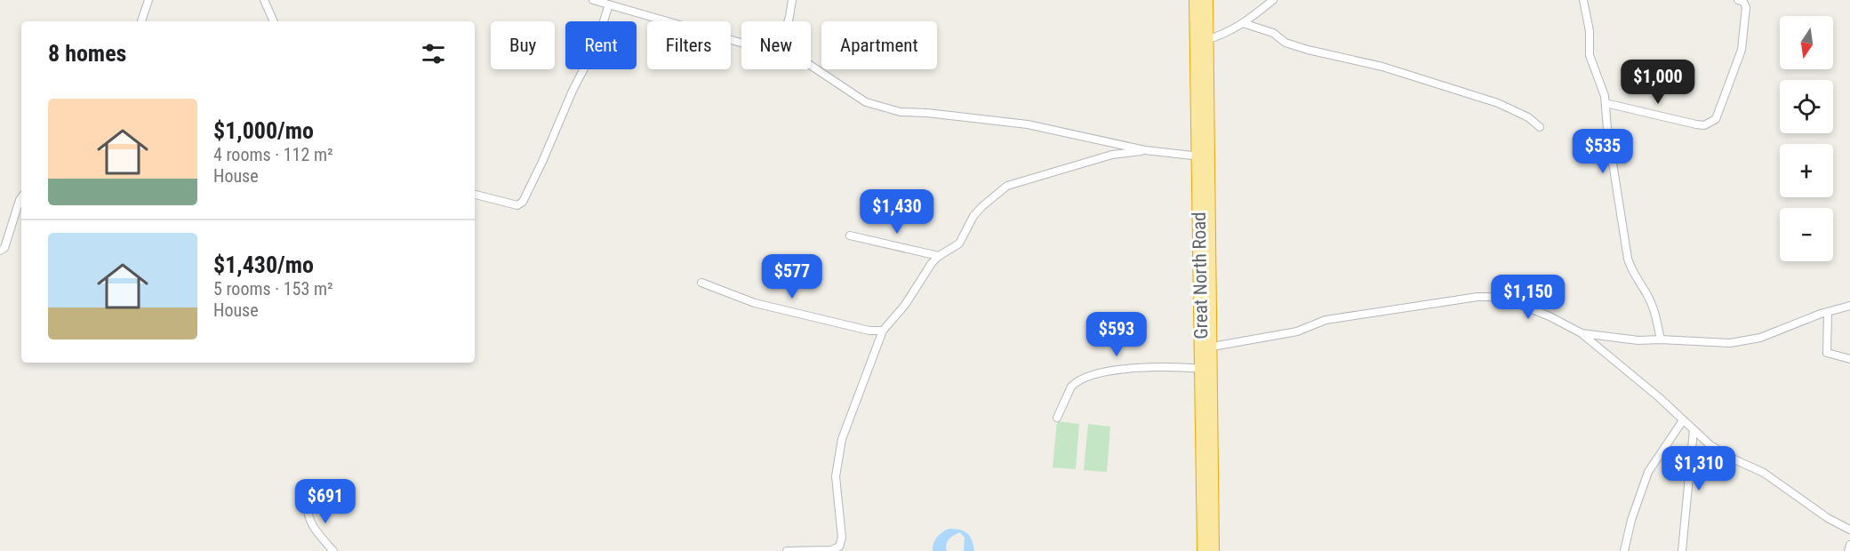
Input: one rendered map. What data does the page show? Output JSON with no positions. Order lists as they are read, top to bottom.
{
  "streets": {
    "highway": ["Great North Road"]
  },
  "north": "bottom",
  "page": {
    "map_buttons": ["+", "−"],
    "chip": [
      "Buy",
      "Rent",
      "Filters",
      "New",
      "Apartment"
    ],
    "heading": "8 homes",
    "price": [
      "$1,000",
      "$535",
      "$1,430",
      "$577",
      "$1,150",
      "$593",
      "$1,310",
      "$691"
    ],
    "list": [
      {
        "name": "$1,000/mo",
        "note": "4 rooms · 112 m² · House"
      },
      {
        "name": "$1,430/mo",
        "note": "5 rooms · 153 m² · House"
      }
    ]
  }
}
